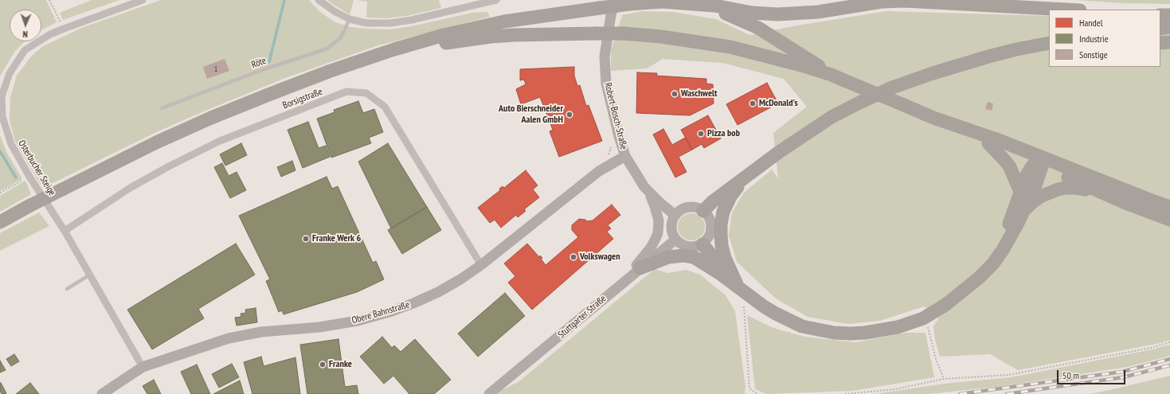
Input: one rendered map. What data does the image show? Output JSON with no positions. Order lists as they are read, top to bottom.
{
  "streets": {
    "street": [
      "Borsigstraße",
      "Robert-Bosch-Straße",
      "Osterbucher Steige",
      "Obere Bahnstraße",
      "Stuttgarter Straße"
    ],
    "lane": ["Röte"]
  },
  "crossings": [
    ["Borsigstraße", "Osterbucher Steige"],
    ["Borsigstraße", "Obere Bahnstraße"],
    ["Robert-Bosch-Straße", "Obere Bahnstraße"],
    ["Robert-Bosch-Straße", "Stuttgarter Straße"],
    ["Osterbucher Steige", "Obere Bahnstraße"]
  ],
  "places": [
    "Waschwelt",
    "McDonald's",
    "Auto Bierschneider Aalen GmbH",
    "Pizza bob",
    "Franke Werk 6",
    "Volkswagen",
    "Franke"
  ],
  "house_numbers": ["1"],
  "legend": ["Handel", "Industrie", "Sonstige"],
  "scale_bar": "50 m",
  "north": "bottom"
}
